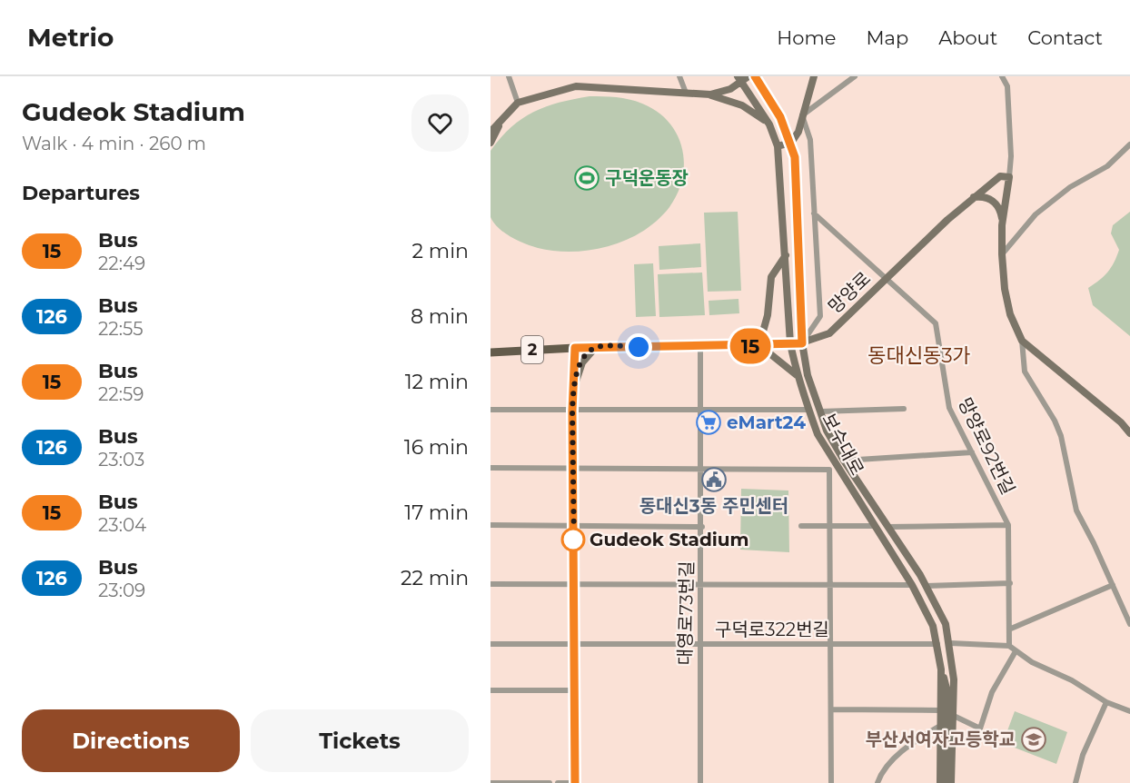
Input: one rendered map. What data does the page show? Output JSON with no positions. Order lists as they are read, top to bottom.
{
  "streets": {
    "main road": ["망양로", "2", "보수대로"],
    "street": ["망양로92번길", "대영로73번길", "구덕로322번길"]
  },
  "crossings": [
    ["망양로", "보수대로"],
    ["망양로", "망양로92번길"],
    ["망양로", "대영로73번길"],
    ["보수대로", "구덕로322번길"],
    ["대영로73번길", "구덕로322번길"]
  ],
  "districts": ["동대신동3가"],
  "places": {
    "sports": ["구덕운동장"],
    "supermarket": ["eMart24"],
    "public building": ["동대신3동 주민센터"],
    "other": ["Gudeok Stadium"],
    "school or university": ["부산서여자고등학교"]
  },
  "lines": ["bus line 15"],
  "page": {
    "header": "Metrio",
    "nav": [
      "Home",
      "Map",
      "About",
      "Contact"
    ],
    "heading": [
      ["Gudeok Stadium", "Walk · 4 min · 260 m"],
      "Departures"
    ],
    "on_map": "15",
    "list": [
      {
        "mark": "15",
        "name": "Bus",
        "note": "22:49",
        "value": "2 min"
      },
      {
        "mark": "126",
        "name": "Bus",
        "note": "22:55",
        "value": "8 min"
      },
      {
        "mark": "15",
        "name": "Bus",
        "note": "22:59",
        "value": "12 min"
      },
      {
        "mark": "126",
        "name": "Bus",
        "note": "23:03",
        "value": "16 min"
      },
      {
        "mark": "15",
        "name": "Bus",
        "note": "23:04",
        "value": "17 min"
      },
      {
        "mark": "126",
        "name": "Bus",
        "note": "23:09",
        "value": "22 min"
      }
    ],
    "buttons": ["Directions", "Tickets"]
  }
}
